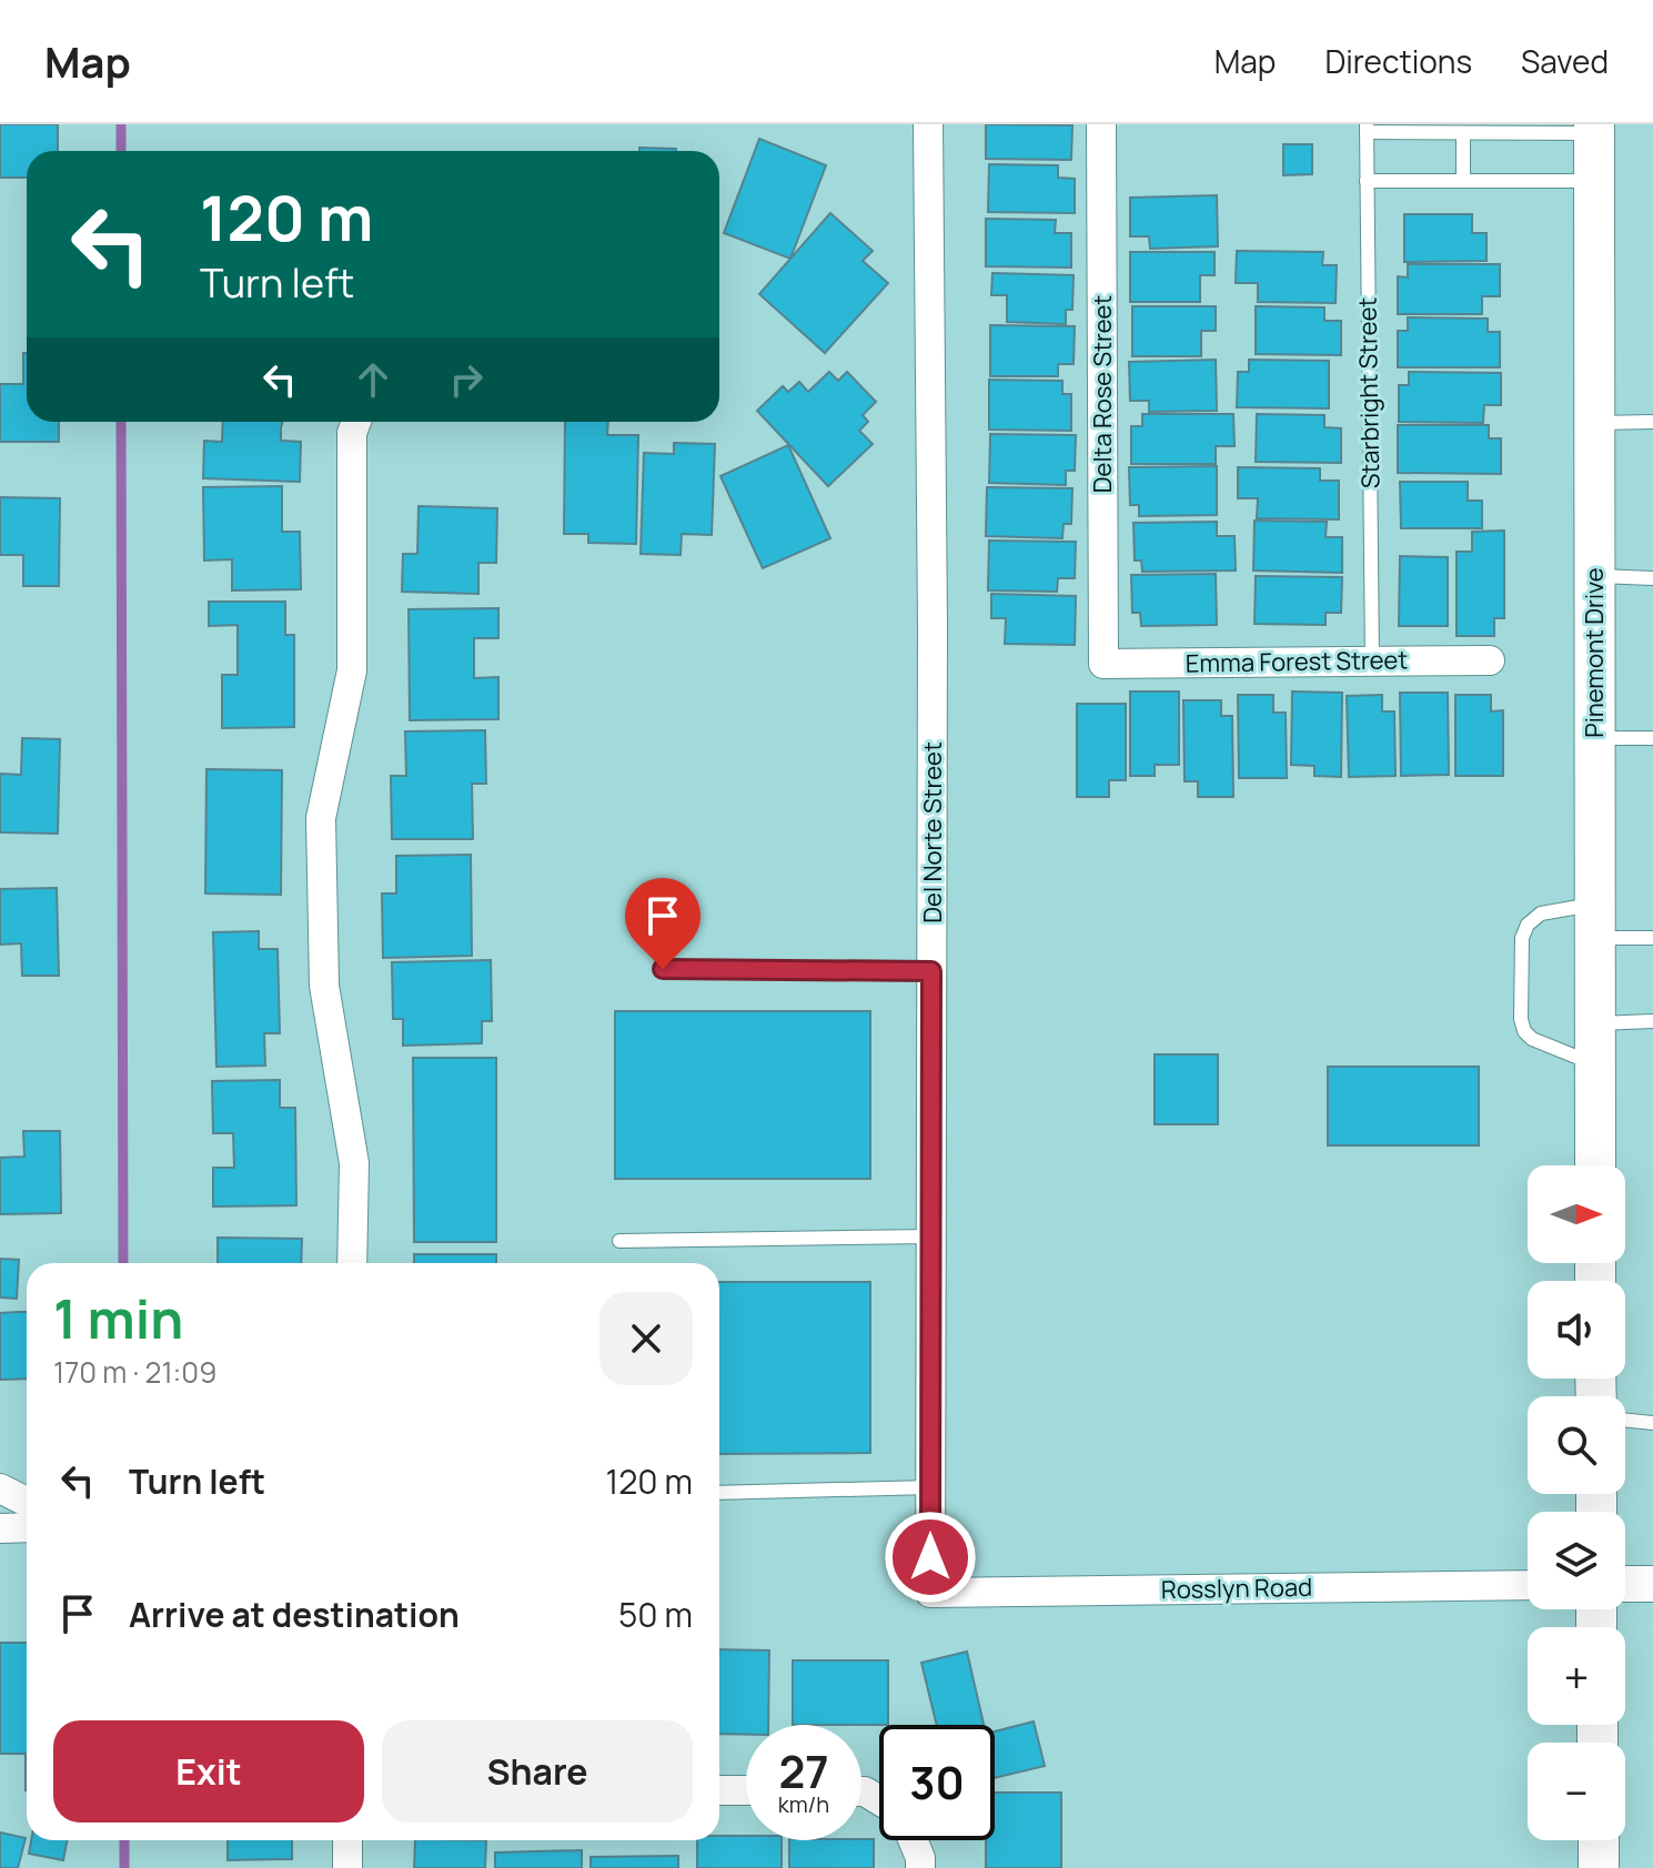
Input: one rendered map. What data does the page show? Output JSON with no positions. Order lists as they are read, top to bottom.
{
  "streets": {
    "main road": ["Pinemont Drive"],
    "street": [
      "Delta Rose Street",
      "Emma Forest Street",
      "Del Norte Street",
      "Rosslyn Road"
    ],
    "lane": ["Starbright Street"]
  },
  "crossings": [
    ["Starbright Street", "Emma Forest Street"],
    ["Delta Rose Street", "Emma Forest Street"],
    ["Del Norte Street", "Rosslyn Road"]
  ],
  "north": "right",
  "page": {
    "header": "Map",
    "nav": ["Map", "Directions", "Saved"],
    "turn": ["120 m", "Turn left"],
    "map_buttons": ["+", "−"],
    "heading": ["1 min", "170 m · 21:09"],
    "list": [
      {
        "name": "Turn left",
        "value": "120 m"
      },
      {
        "name": "Arrive at destination",
        "value": "50 m"
      }
    ],
    "buttons": ["Exit", "Share"],
    "speed": "27 km/h",
    "limit": "30"
  }
}
